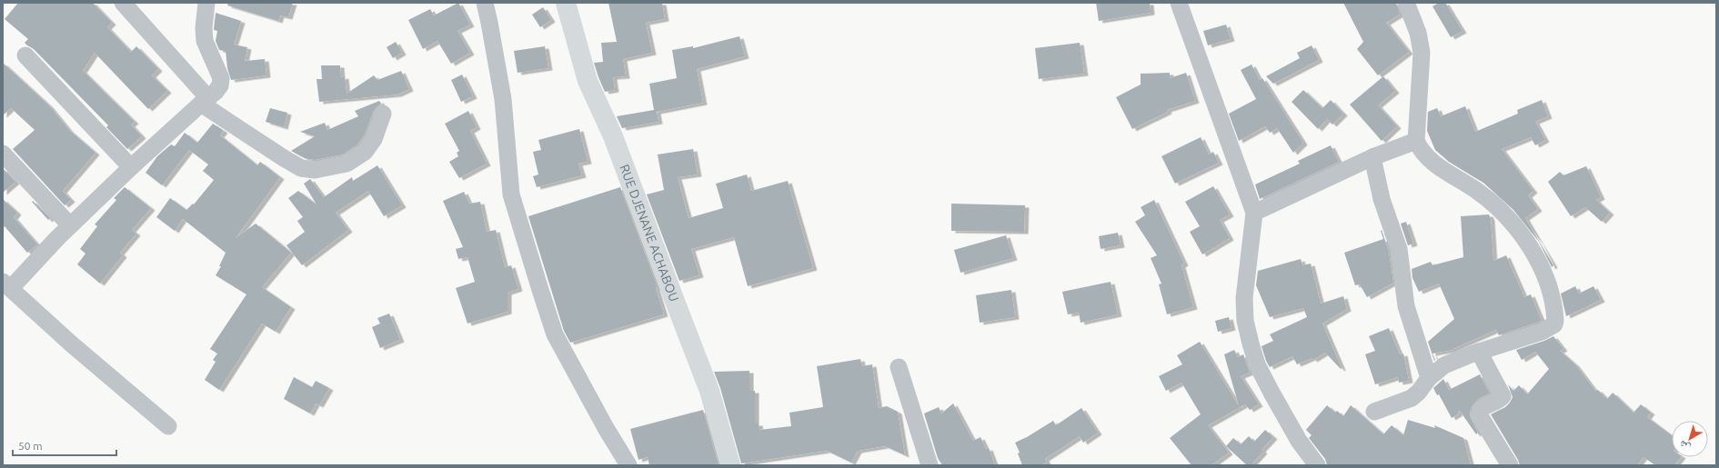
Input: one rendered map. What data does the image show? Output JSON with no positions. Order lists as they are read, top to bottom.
{
  "streets": {
    "main road": ["RUE DJENANE ACHABOU"]
  },
  "scale_bar": "50 m",
  "north": "bottom left"
}
